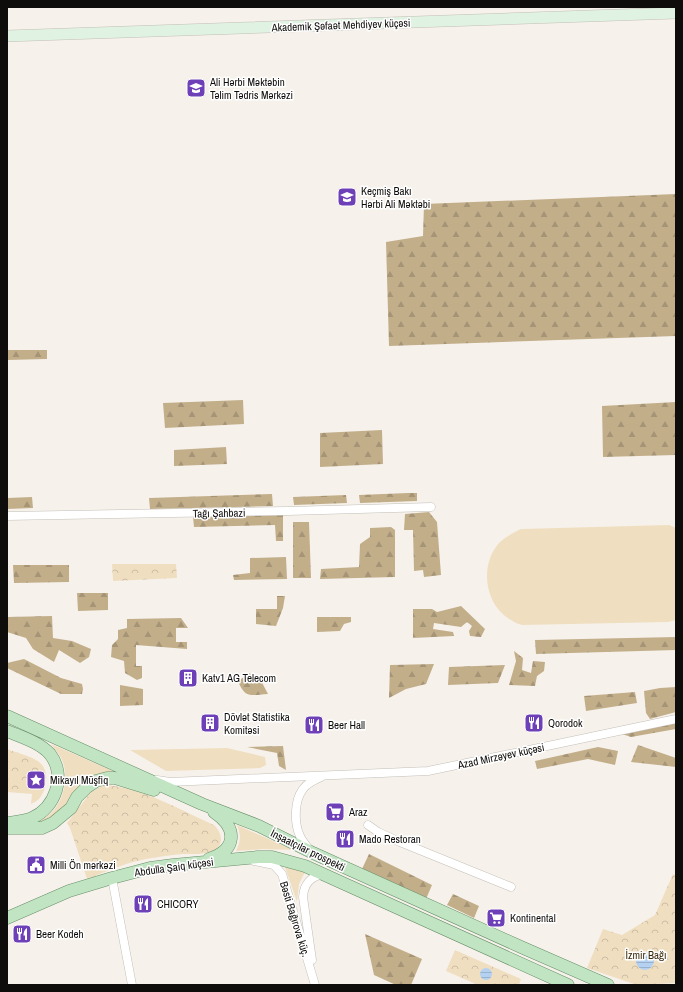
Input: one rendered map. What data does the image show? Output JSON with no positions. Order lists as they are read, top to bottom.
{
  "streets": {
    "main road": ["Akademik Şəfaət Mehdiyev küçəsi", "İnşaatçılar prospekti", "Abdulla Şaiq küçəsi"],
    "street": ["Tağı Şahbazi", "Azad Mirzəyev küçəsi", "Bəsti Bağırova küç."]
  },
  "crossings": [
    ["Azad Mirzəyev küçəsi", "İnşaatçılar prospekti"],
    ["İnşaatçılar prospekti", "Abdulla Şaiq küçəsi"],
    ["İnşaatçılar prospekti", "Bəsti Bağırova küç."],
    ["Abdulla Şaiq küçəsi", "Bəsti Bağırova küç."]
  ],
  "parks": ["İzmir Bağı"],
  "places": {
    "school or university": ["Ali Hərbi Məktəbin Təlim Tədris Mərkəzi", "Keçmiş Bakı Hərbi Ali Məktəbi"],
    "building": ["Katv1 AG Telecom", "Dövlət Statistika Komitəsi"],
    "restaurant": [
      "Qorodok",
      "Beer Hall",
      "Mado Restoran",
      "CHICORY",
      "Beer Kodeh"
    ],
    "place": ["Mikayıl Müşfiq"],
    "supermarket": ["Araz", "Kontinental"],
    "public building": ["Milli Ön mərkəzi"]
  }
}
